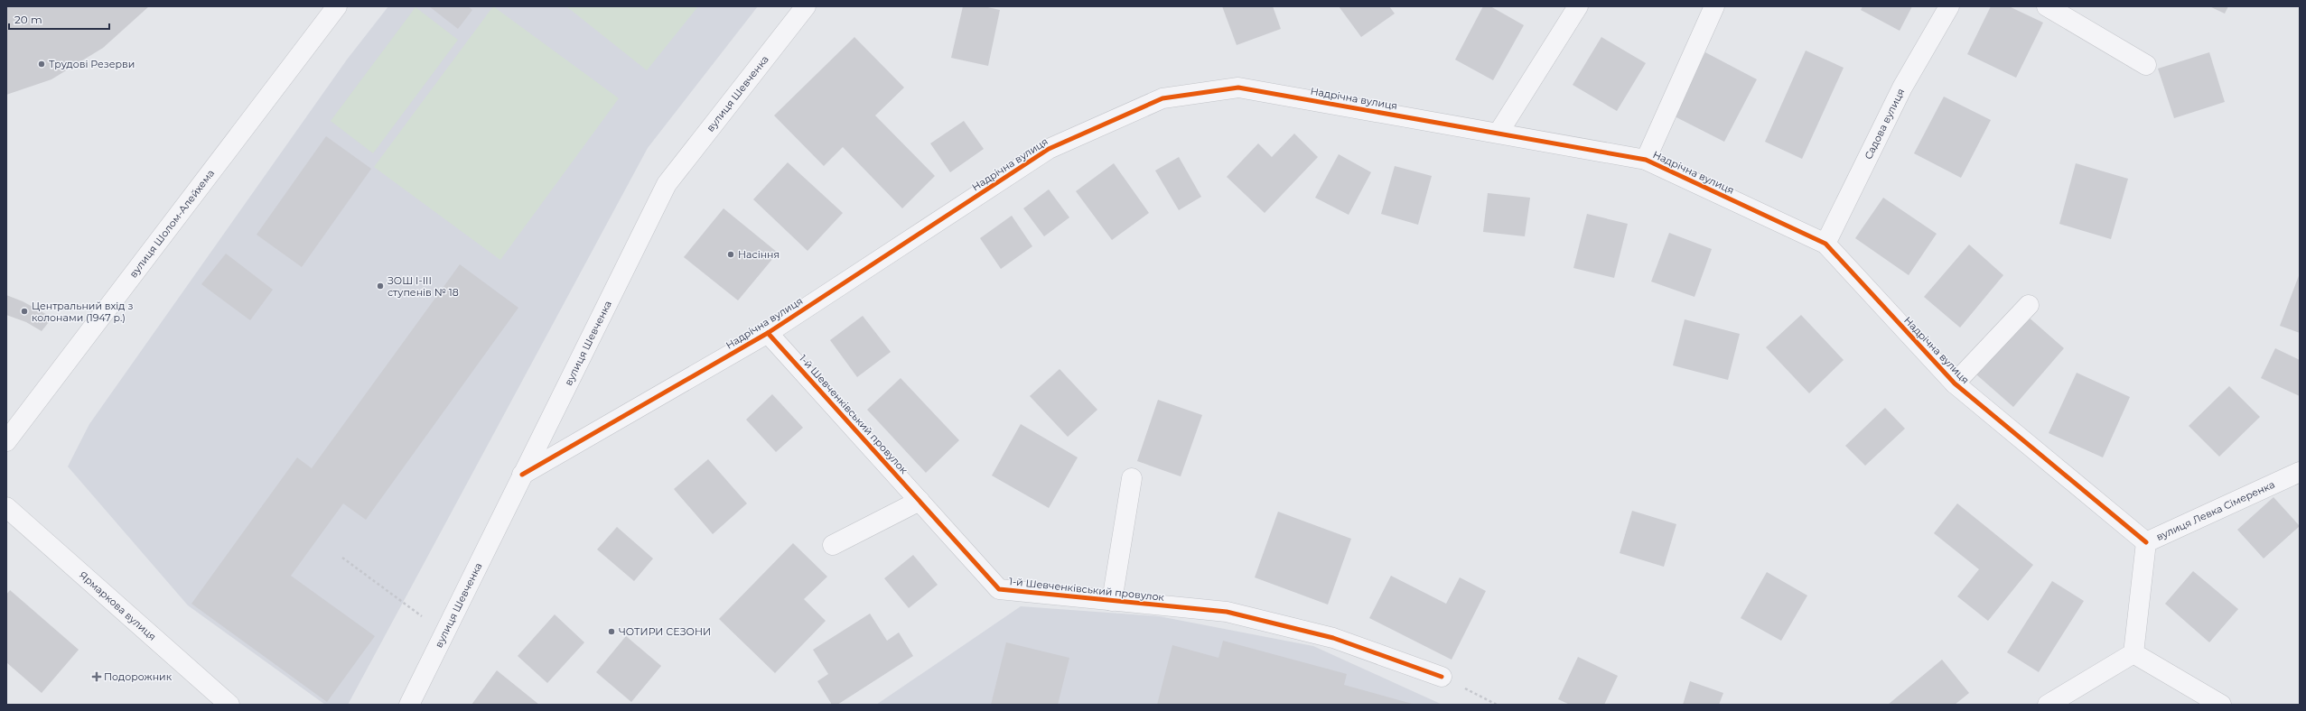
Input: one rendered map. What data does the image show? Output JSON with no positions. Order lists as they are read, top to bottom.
{
  "streets": {
    "street": [
      "вулиця Шевченка",
      "Надрічна вулиця",
      "Садова вулиця",
      "вулиця Шолом-Алейхема",
      "1-й Шевченківський провулок",
      "вулиця Левка Сімеренка",
      "Ярмаркова вулиця"
    ]
  },
  "crossings": [
    ["вулиця Шевченка", "Надрічна вулиця"],
    ["Надрічна вулиця", "Садова вулиця"],
    ["Надрічна вулиця", "1-й Шевченківський провулок"],
    ["Надрічна вулиця", "вулиця Левка Сімеренка"]
  ],
  "places": {
    "other": [
      "Трудові Резерви",
      "Насіння",
      "ЗОШ І-ІІІ ступенів № 18",
      "Центральний вхід з колонами (1947 р.)",
      "ЧОТИРИ СЕЗОНИ"
    ],
    "health": ["Подорожник"]
  },
  "scale_bar": "20 m"
}
